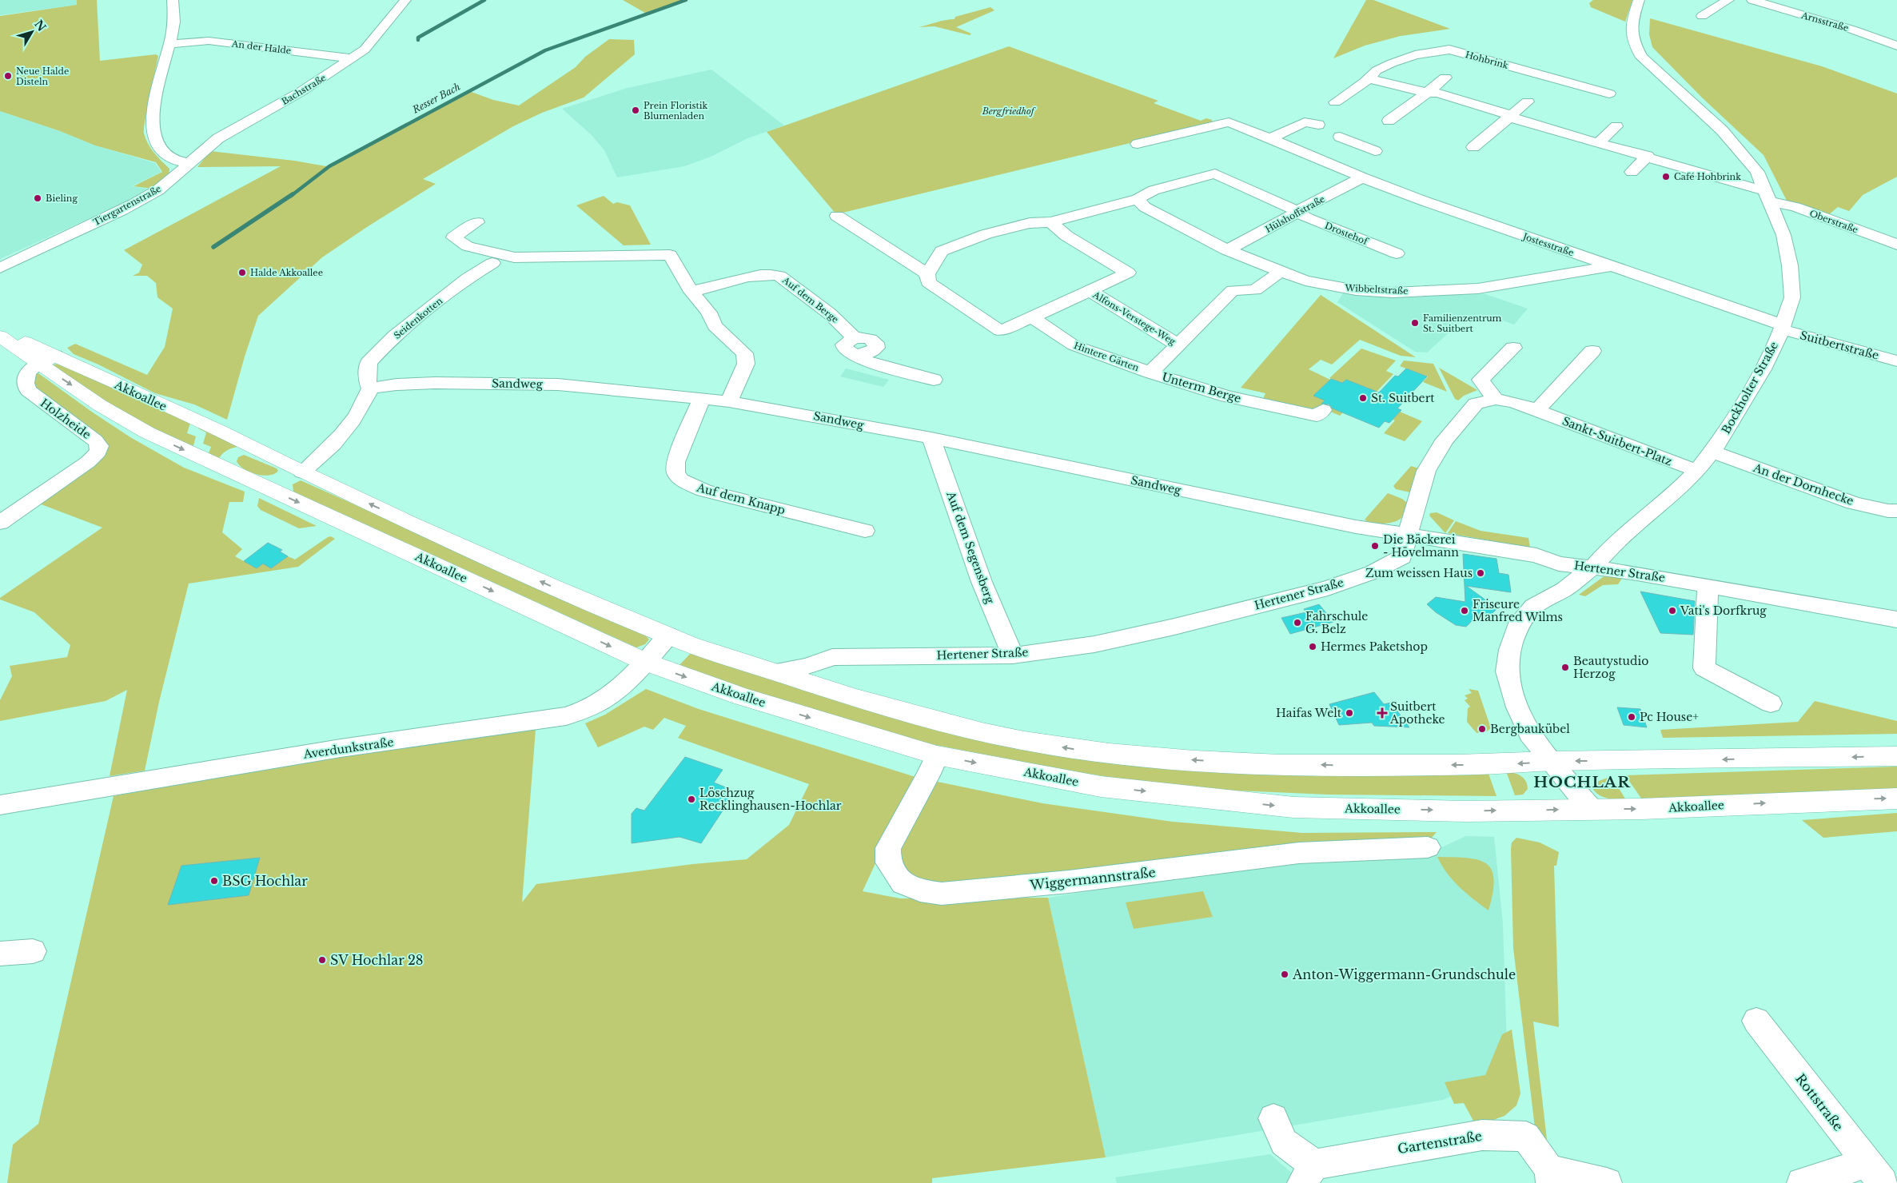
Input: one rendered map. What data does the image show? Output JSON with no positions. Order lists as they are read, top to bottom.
{
  "streets": {
    "main road": ["Akkoallee"],
    "street": [
      "Arnsstraße",
      "An der Halde",
      "Hohbrink",
      "Bachstraße",
      "Tiergartenstraße",
      "Hülshoffstraße",
      "Oberstraße",
      "Drostehof",
      "Jostesstraße",
      "Wibbeltstraße",
      "Auf dem Berge",
      "Seidenkotten",
      "Alfons-Verstege-Weg",
      "Suitbertstraße",
      "Hintere Gärten",
      "Sandweg",
      "Unterm Berge",
      "Bockholter Straße",
      "Holzheide",
      "Sankt-Suitbert-Platz",
      "An der Dornhecke",
      "Auf dem Knapp",
      "Auf dem Segensberg",
      "Hertener Straße",
      "Averdunkstraße",
      "Wiggermannstraße",
      "Rottstraße",
      "Gartenstraße"
    ]
  },
  "crossings": [
    ["An der Halde", "Bachstraße"],
    ["Bachstraße", "Tiergartenstraße"],
    ["Hülshoffstraße", "Drostehof"],
    ["Hülshoffstraße", "Jostesstraße"],
    ["Hülshoffstraße", "Wibbeltstraße"],
    ["Oberstraße", "Bockholter Straße"],
    ["Drostehof", "Wibbeltstraße"],
    ["Jostesstraße", "Wibbeltstraße"],
    ["Jostesstraße", "Suitbertstraße"],
    ["Jostesstraße", "Bockholter Straße"],
    ["Wibbeltstraße", "Unterm Berge"],
    ["Auf dem Berge", "Seidenkotten"],
    ["Seidenkotten", "Sandweg"],
    ["Alfons-Verstege-Weg", "Hintere Gärten"],
    ["Alfons-Verstege-Weg", "Unterm Berge"],
    ["Suitbertstraße", "Bockholter Straße"],
    ["Hintere Gärten", "Unterm Berge"],
    ["Sandweg", "Sankt-Suitbert-Platz"],
    ["Sandweg", "Auf dem Knapp"],
    ["Sandweg", "Auf dem Segensberg"],
    ["Sandweg", "Hertener Straße"],
    ["Bockholter Straße", "Akkoallee"],
    ["Bockholter Straße", "Sankt-Suitbert-Platz"],
    ["Bockholter Straße", "An der Dornhecke"],
    ["Bockholter Straße", "Hertener Straße"],
    ["Akkoallee", "Holzheide"],
    ["Akkoallee", "Hertener Straße"],
    ["Akkoallee", "Averdunkstraße"],
    ["Akkoallee", "Wiggermannstraße"],
    ["Sankt-Suitbert-Platz", "Hertener Straße"],
    ["Auf dem Segensberg", "Hertener Straße"]
  ],
  "districts": ["HOCHLAR"],
  "water": ["Resser Bach"],
  "parks": ["Bergfriedhof"],
  "places": {
    "other": [
      "Neue Halde Disteln",
      "Prein Floristik Blumenladen",
      "Café Hohbrink",
      "Bieling",
      "Halde Akkoallee",
      "Familienzentrum St. Suitbert",
      "St. Suitbert",
      "Die Bäckerei - Hövelmann",
      "Zum weissen Haus",
      "Friseure Manfred Wilms",
      "Vati's Dorfkrug",
      "Fahrschule G. Belz",
      "Hermes Paketshop",
      "Beautystudio Herzog",
      "Haifas Welt",
      "Pc House+",
      "Bergbaukübel",
      "Löschzug Recklinghausen-Hochlar",
      "BSG Hochlar",
      "SV Hochlar 28",
      "Anton-Wiggermann-Grundschule"
    ],
    "health": ["Suitbert Apotheke"]
  },
  "north": "top right"
}
